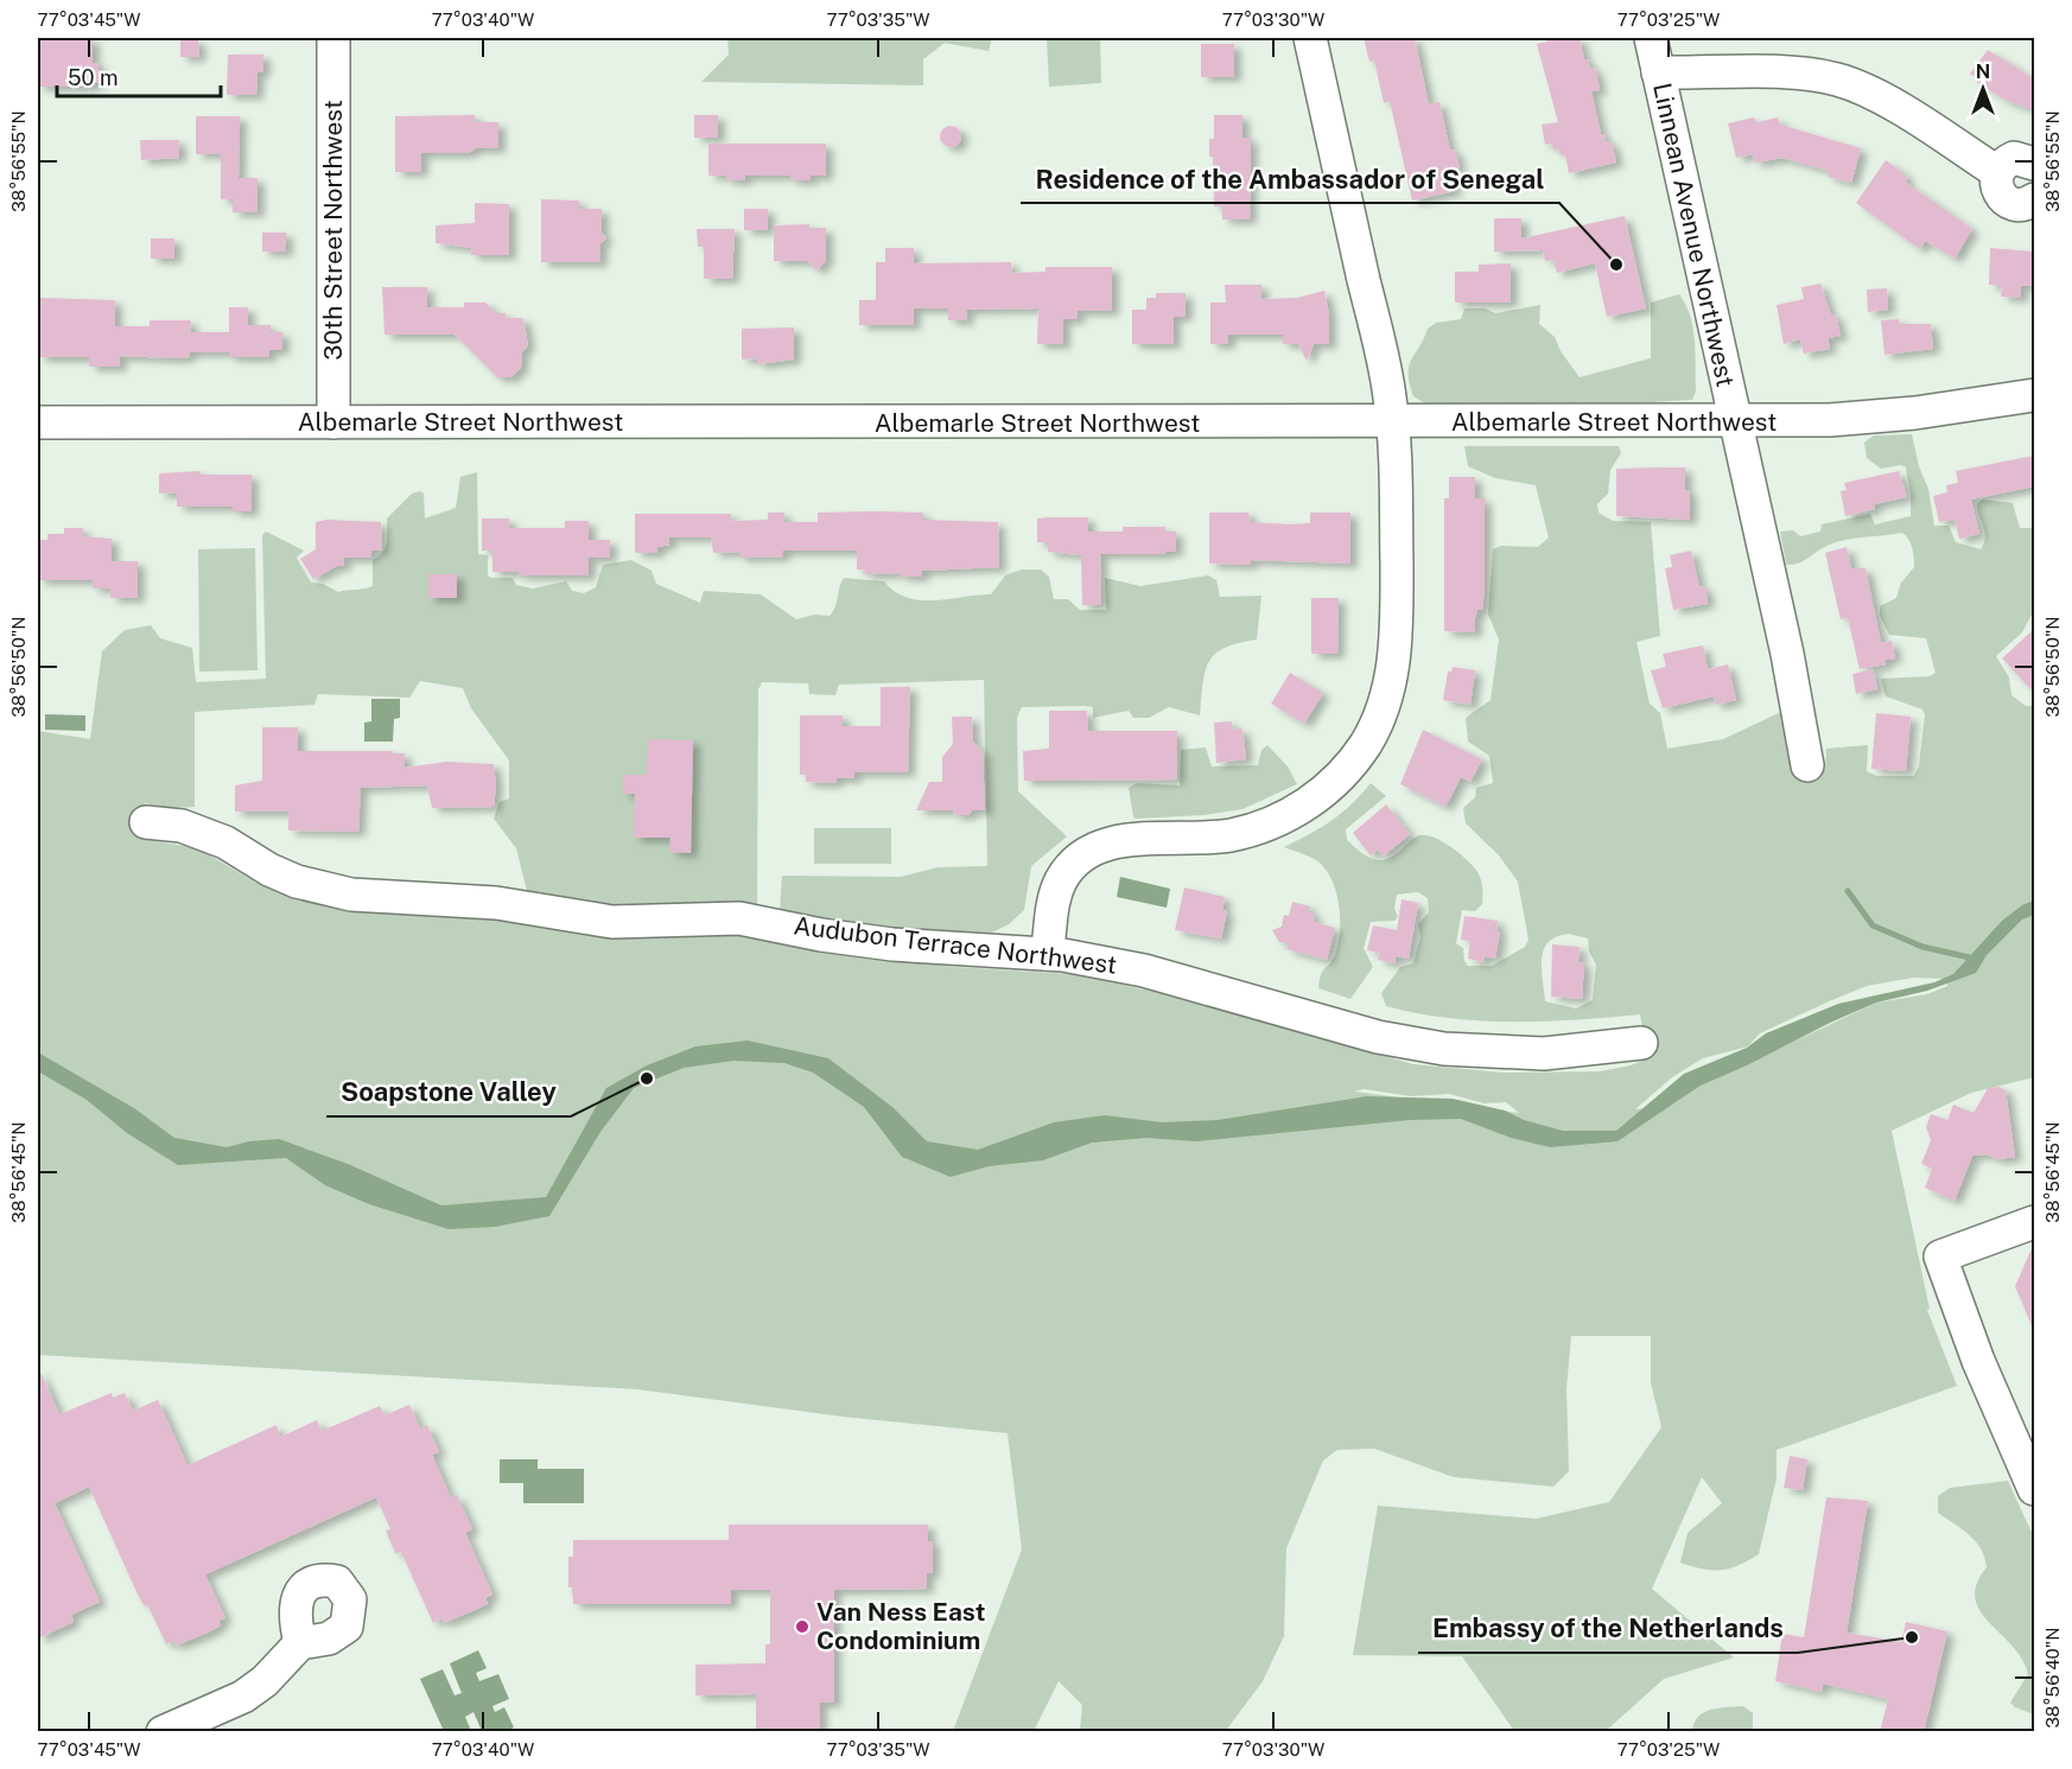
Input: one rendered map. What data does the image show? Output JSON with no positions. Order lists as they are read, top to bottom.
{
  "streets": {
    "street": [
      "30th Street Northwest",
      "Linnean Avenue Northwest",
      "Albemarle Street Northwest",
      "Audubon Terrace Northwest"
    ]
  },
  "crossings": [
    ["30th Street Northwest", "Albemarle Street Northwest"],
    ["Linnean Avenue Northwest", "Albemarle Street Northwest"]
  ],
  "places": [
    "Residence of the Ambassador of Senegal",
    "Soapstone Valley",
    "Van Ness East Condominium",
    "Embassy of the Netherlands"
  ],
  "scale_bar": "50 m",
  "north": "top",
  "coordinates": [
    "77°03'45\"W",
    "77°03'40\"W",
    "77°03'35\"W",
    "77°03'30\"W",
    "77°03'25\"W",
    "38°56'55\"N",
    "38°56'50\"N",
    "38°56'45\"N",
    "38°56'40\"N"
  ]
}
